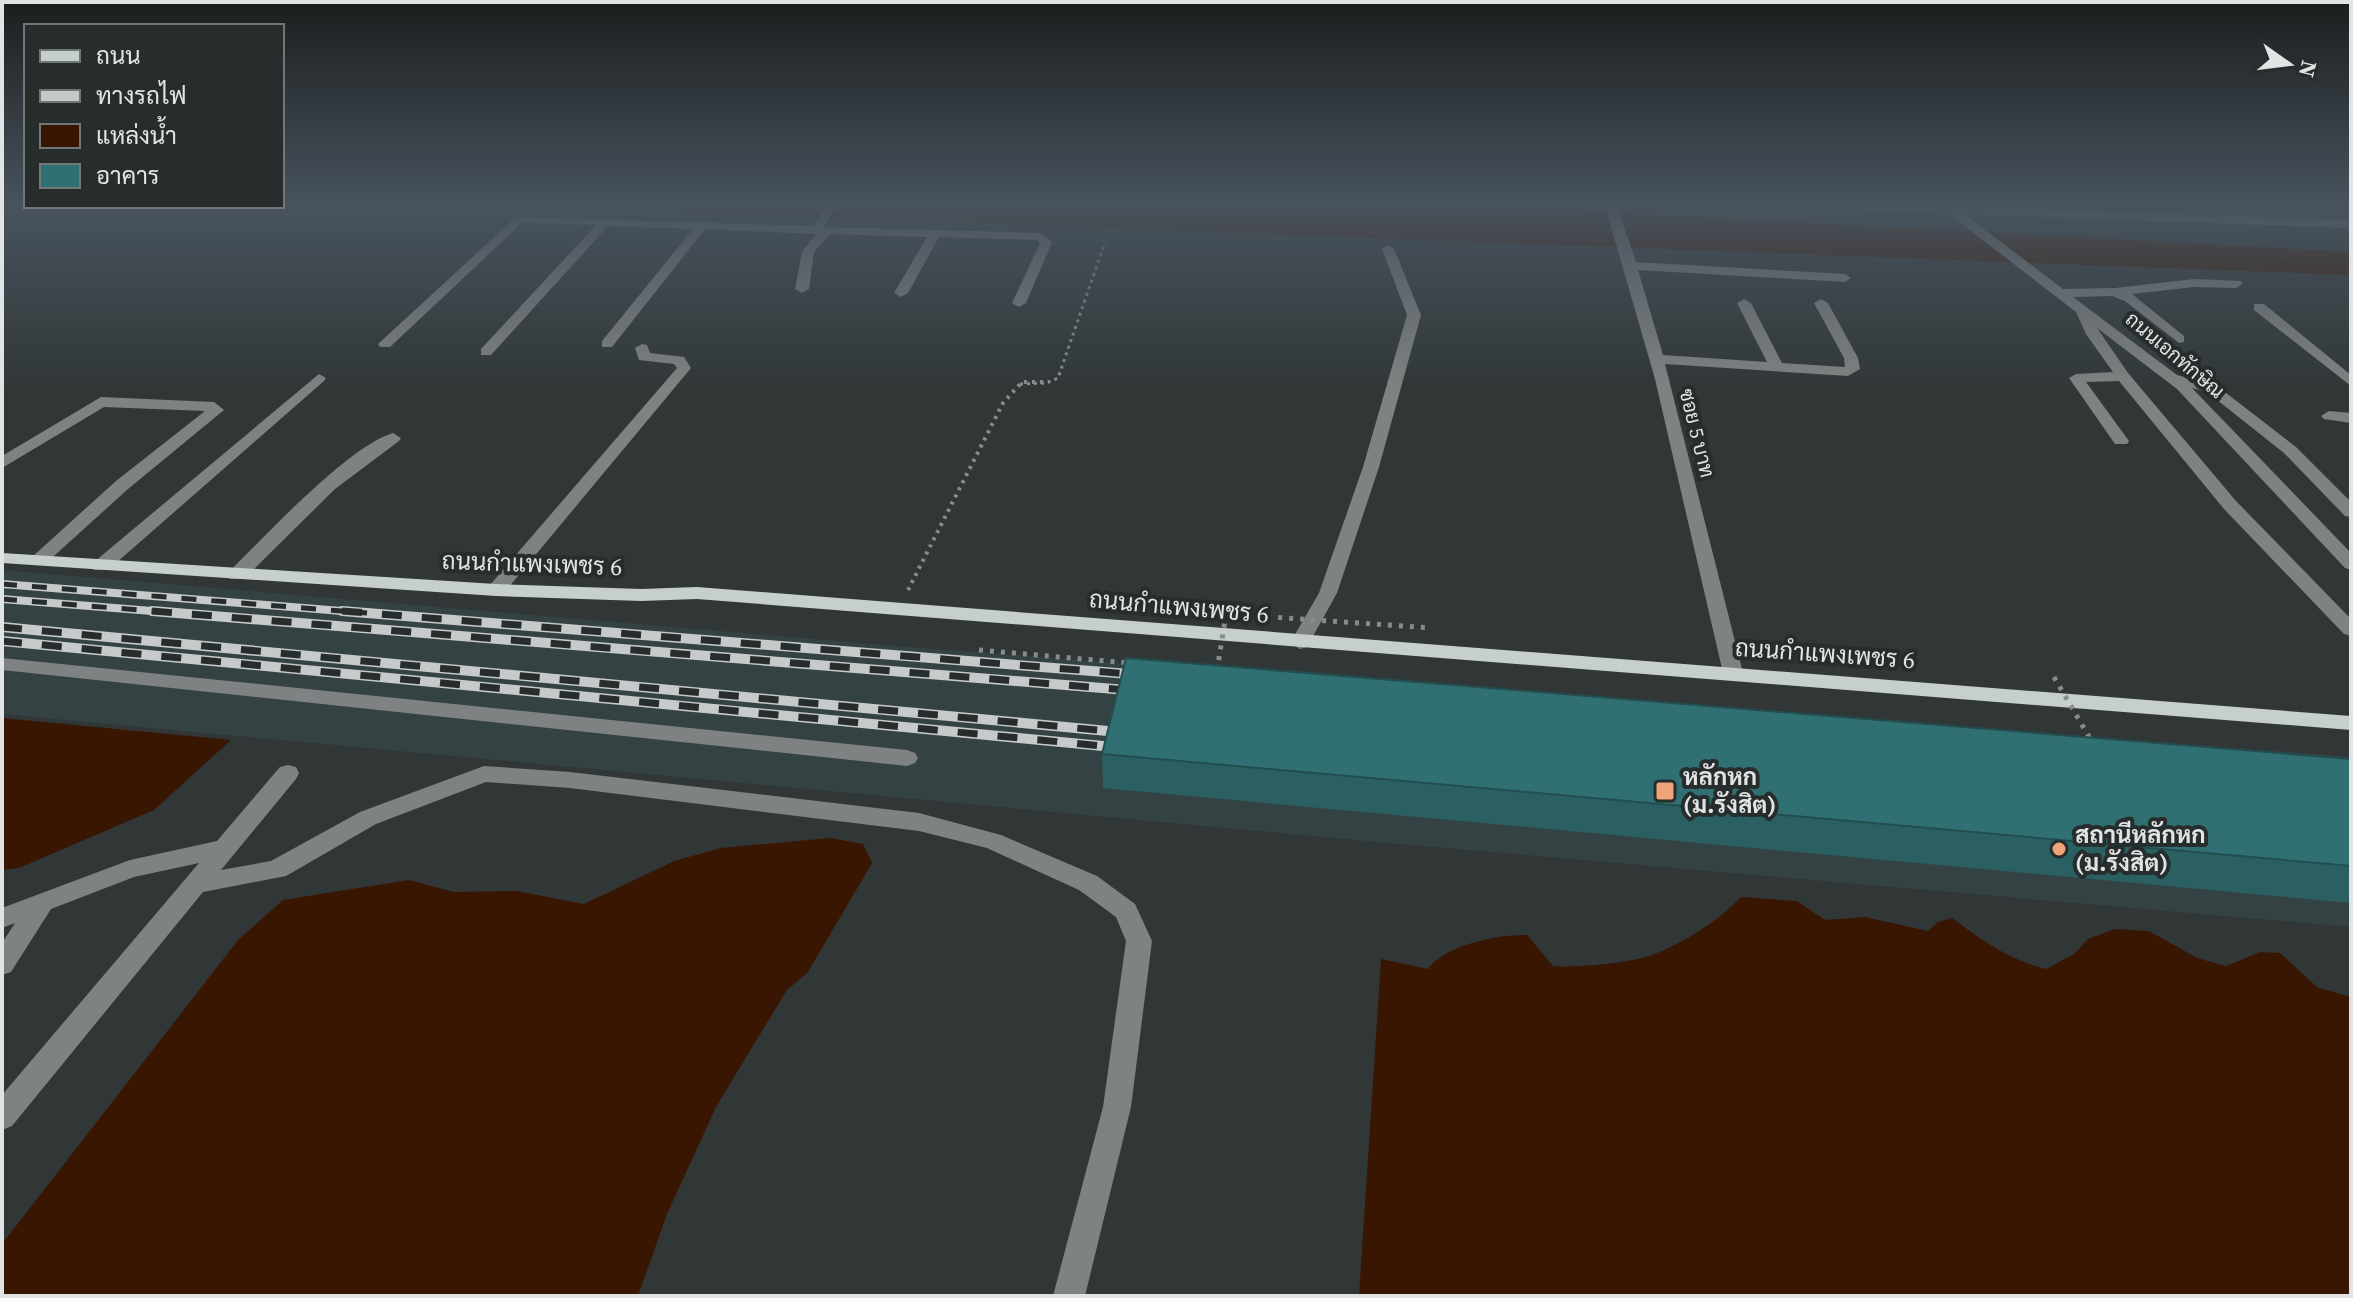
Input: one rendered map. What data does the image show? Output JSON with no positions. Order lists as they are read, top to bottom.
{
  "streets": {
    "main road": ["ถนนกำแพงเพชร 6"],
    "street": ["ถนนเอกทักษิณ", "ซอย 5 บาท"]
  },
  "crossings": [
    ["ซอย 5 บาท", "ถนนกำแพงเพชร 6"]
  ],
  "places": {
    "transit": ["หลักหก (ม.รังสิต)"],
    "other": ["สถานีหลักหก (ม.รังสิต)"]
  },
  "legend": [
    "ถนน",
    "ทางรถไฟ",
    "แหล่งน้ำ",
    "อาคาร"
  ],
  "north": "right"
}
